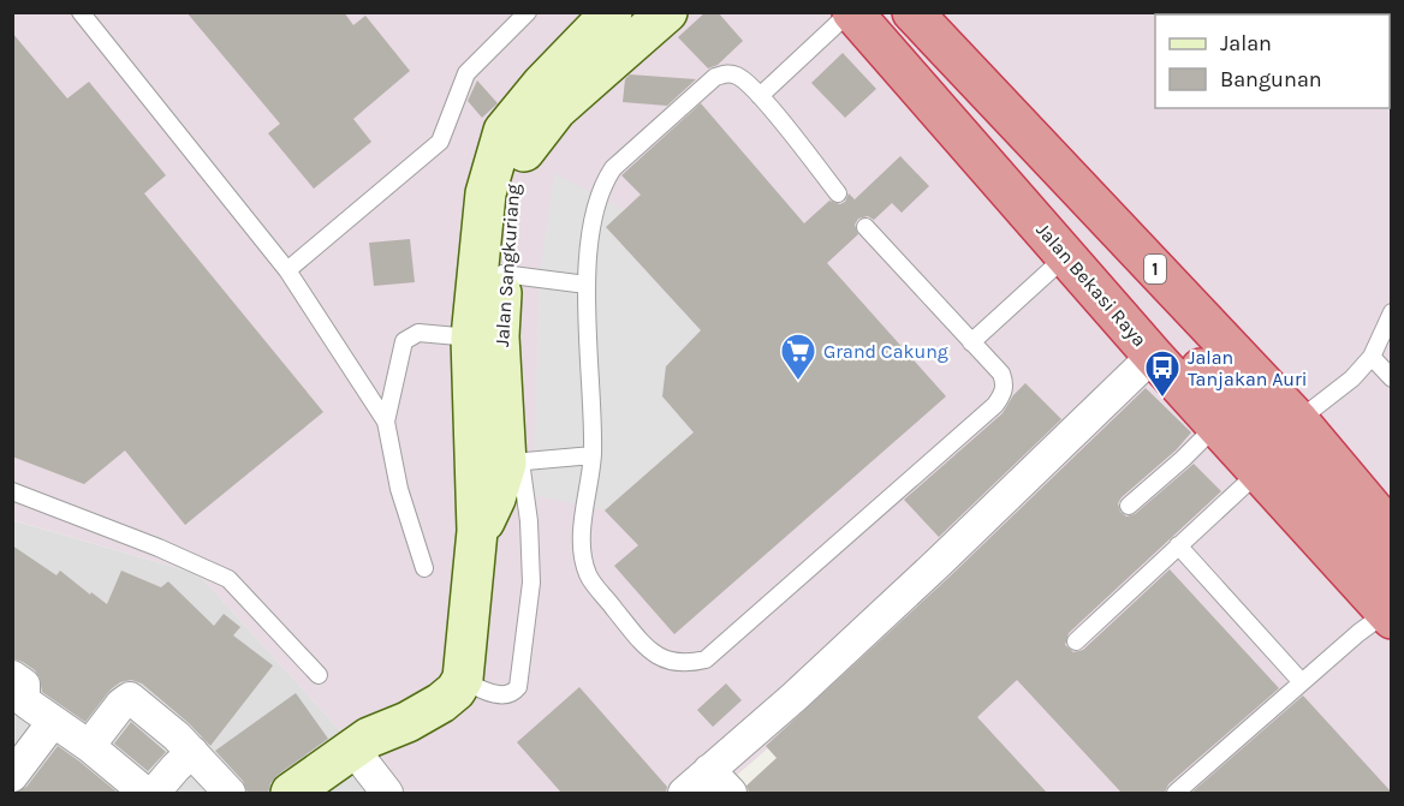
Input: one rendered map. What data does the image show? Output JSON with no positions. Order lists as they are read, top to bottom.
{
  "streets": {
    "highway": ["1", "Jalan Bekasi Raya"],
    "street": ["Jalan Sangkuriang"]
  },
  "places": {
    "supermarket": ["Grand Cakung"],
    "bus stop": ["Jalan Tanjakan Auri"]
  },
  "legend": ["Jalan", "Bangunan"]
}
